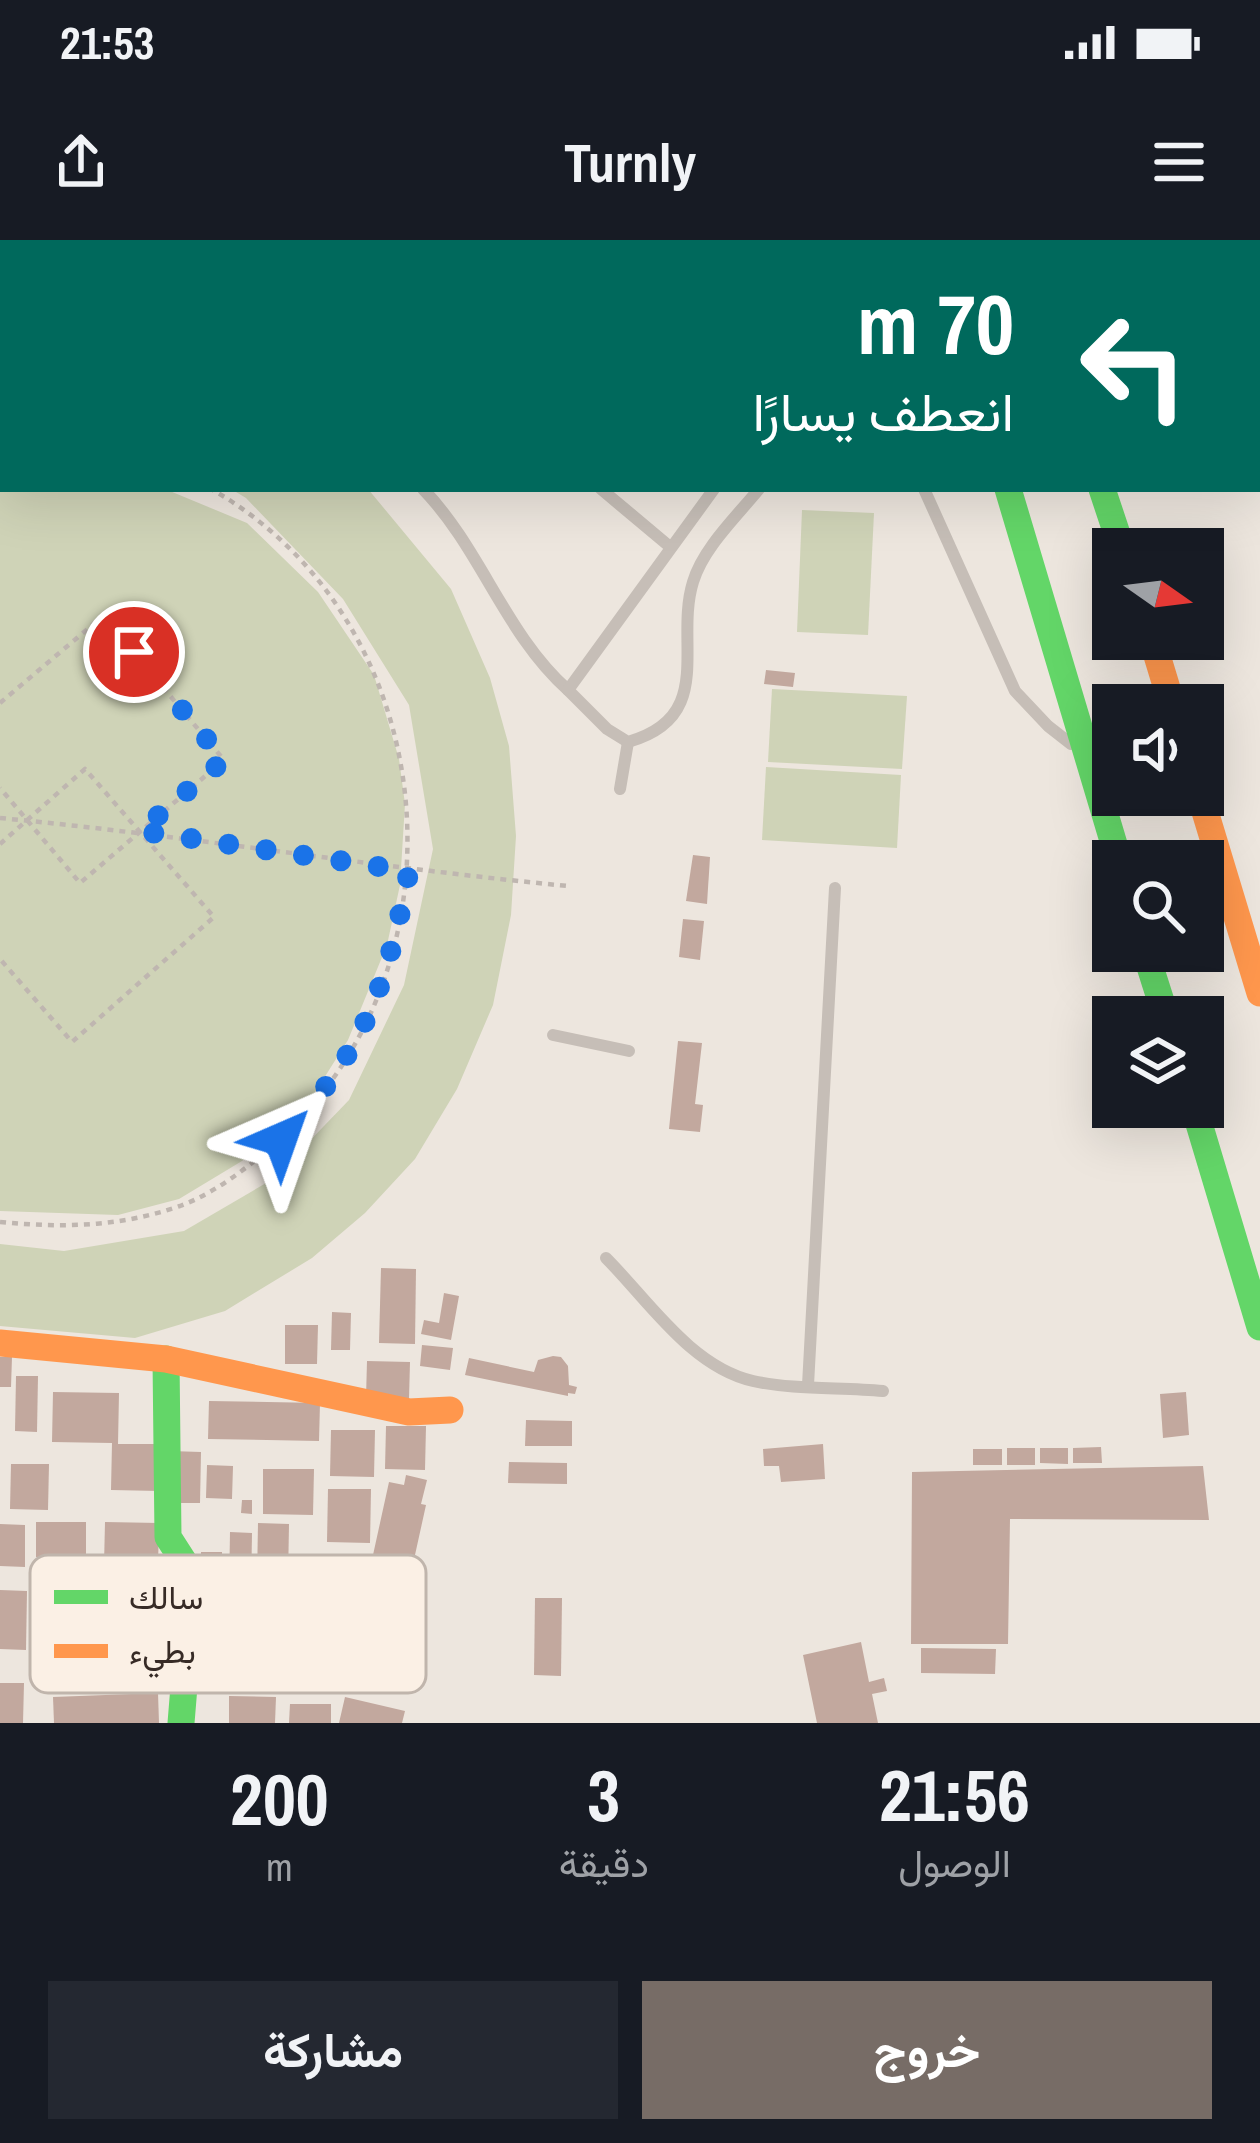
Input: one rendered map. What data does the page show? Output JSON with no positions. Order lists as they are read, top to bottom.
{
  "legend": ["سالك", "بطيء"],
  "north": "right",
  "page": {
    "status": "21:53",
    "header": "Turnly",
    "turn": ["70 m", "انعطف يسارًا"],
    "eta": [
      "21:56",
      "الوصول",
      "3",
      "دقيقة",
      "200",
      "m"
    ],
    "buttons": ["خروج", "مشاركة"]
  }
}
